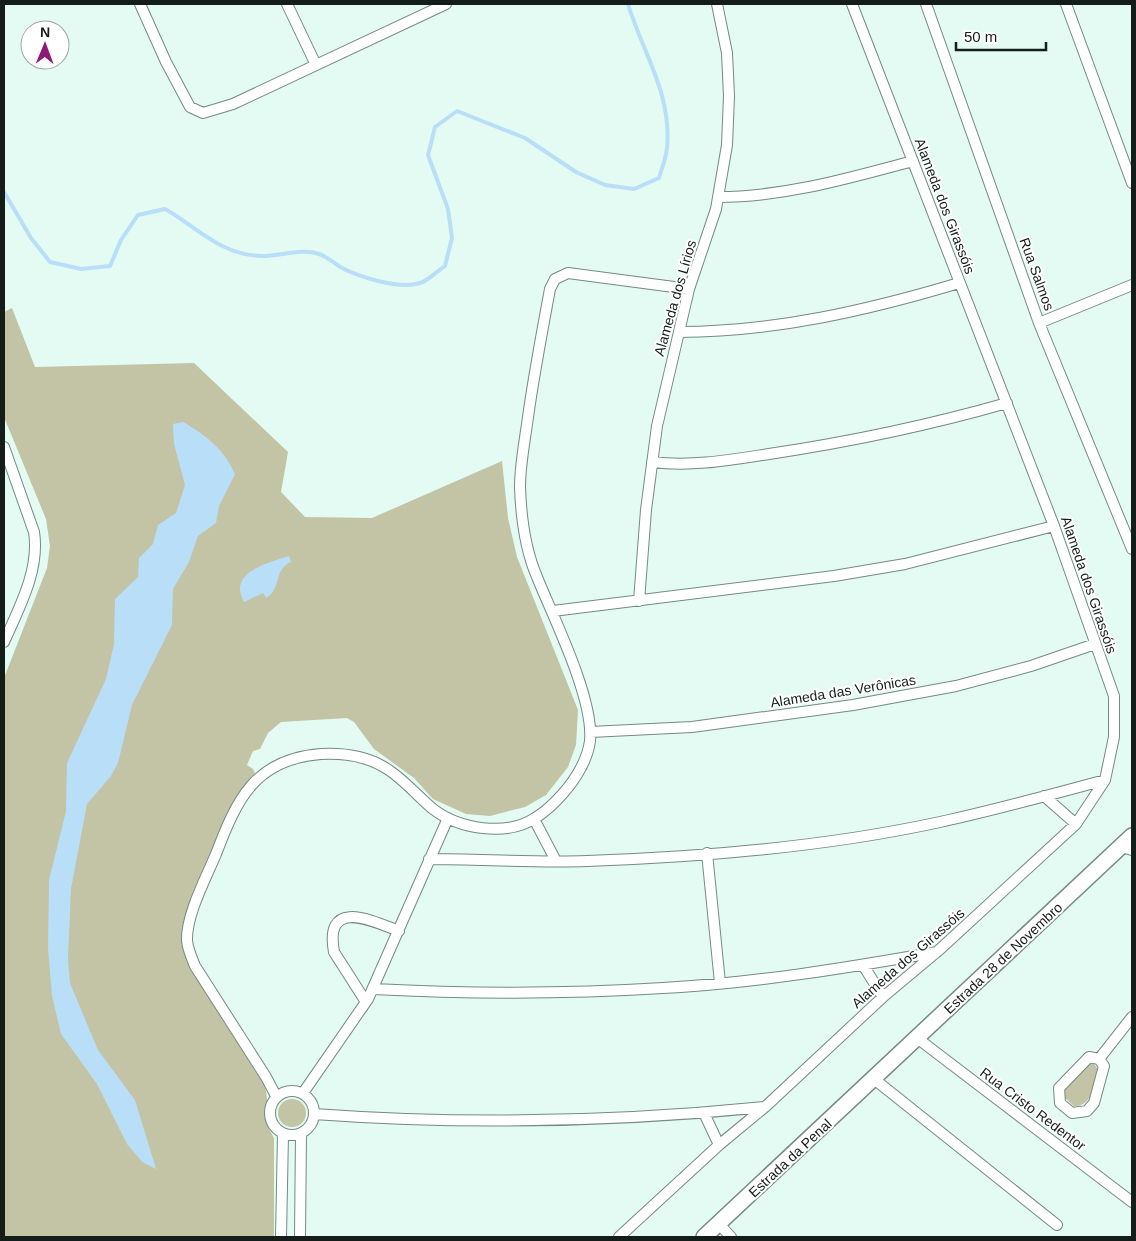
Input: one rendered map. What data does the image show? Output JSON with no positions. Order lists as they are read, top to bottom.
{
  "streets": {
    "street": [
      "Alameda dos Girassóis",
      "Rua Salmos",
      "Alameda dos Lírios",
      "Alameda das Verônicas",
      "Estrada 28 de Novembro",
      "Rua Cristo Redentor",
      "Estrada da Penal"
    ]
  },
  "crossings": [
    ["Alameda dos Girassóis", "Alameda das Verônicas"],
    ["Estrada 28 de Novembro", "Rua Cristo Redentor"],
    ["Estrada 28 de Novembro", "Estrada da Penal"]
  ],
  "scale_bar": "50 m",
  "north": "top"
}
